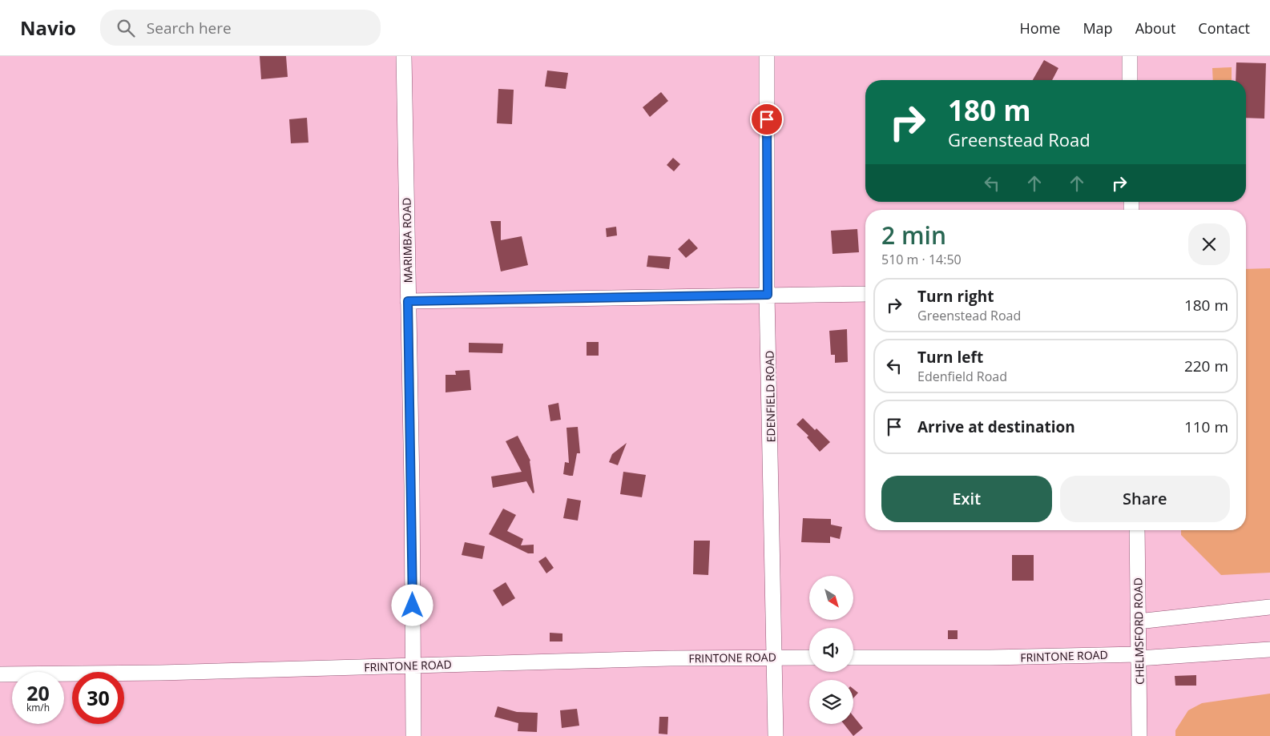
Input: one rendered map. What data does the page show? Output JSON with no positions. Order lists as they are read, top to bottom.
{
  "streets": {
    "street": [
      "MARIMBA ROAD",
      "EDENFIELD ROAD",
      "CHELMSFORD ROAD",
      "FRINTONE ROAD"
    ]
  },
  "crossings": [
    ["MARIMBA ROAD", "FRINTONE ROAD"],
    ["EDENFIELD ROAD", "FRINTONE ROAD"],
    ["CHELMSFORD ROAD", "FRINTONE ROAD"]
  ],
  "north": "bottom right",
  "page": {
    "header": "Navio",
    "search": "Search here",
    "nav": [
      "Home",
      "Map",
      "About",
      "Contact"
    ],
    "turn": ["180 m", "Greenstead Road"],
    "heading": ["2 min", "510 m · 14:50"],
    "list": [
      {
        "name": "Turn right",
        "note": "Greenstead Road",
        "value": "180 m"
      },
      {
        "name": "Turn left",
        "note": "Edenfield Road",
        "value": "220 m"
      },
      {
        "name": "Arrive at destination",
        "value": "110 m"
      }
    ],
    "buttons": ["Exit", "Share"],
    "speed": "20 km/h",
    "limit": "30"
  }
}
